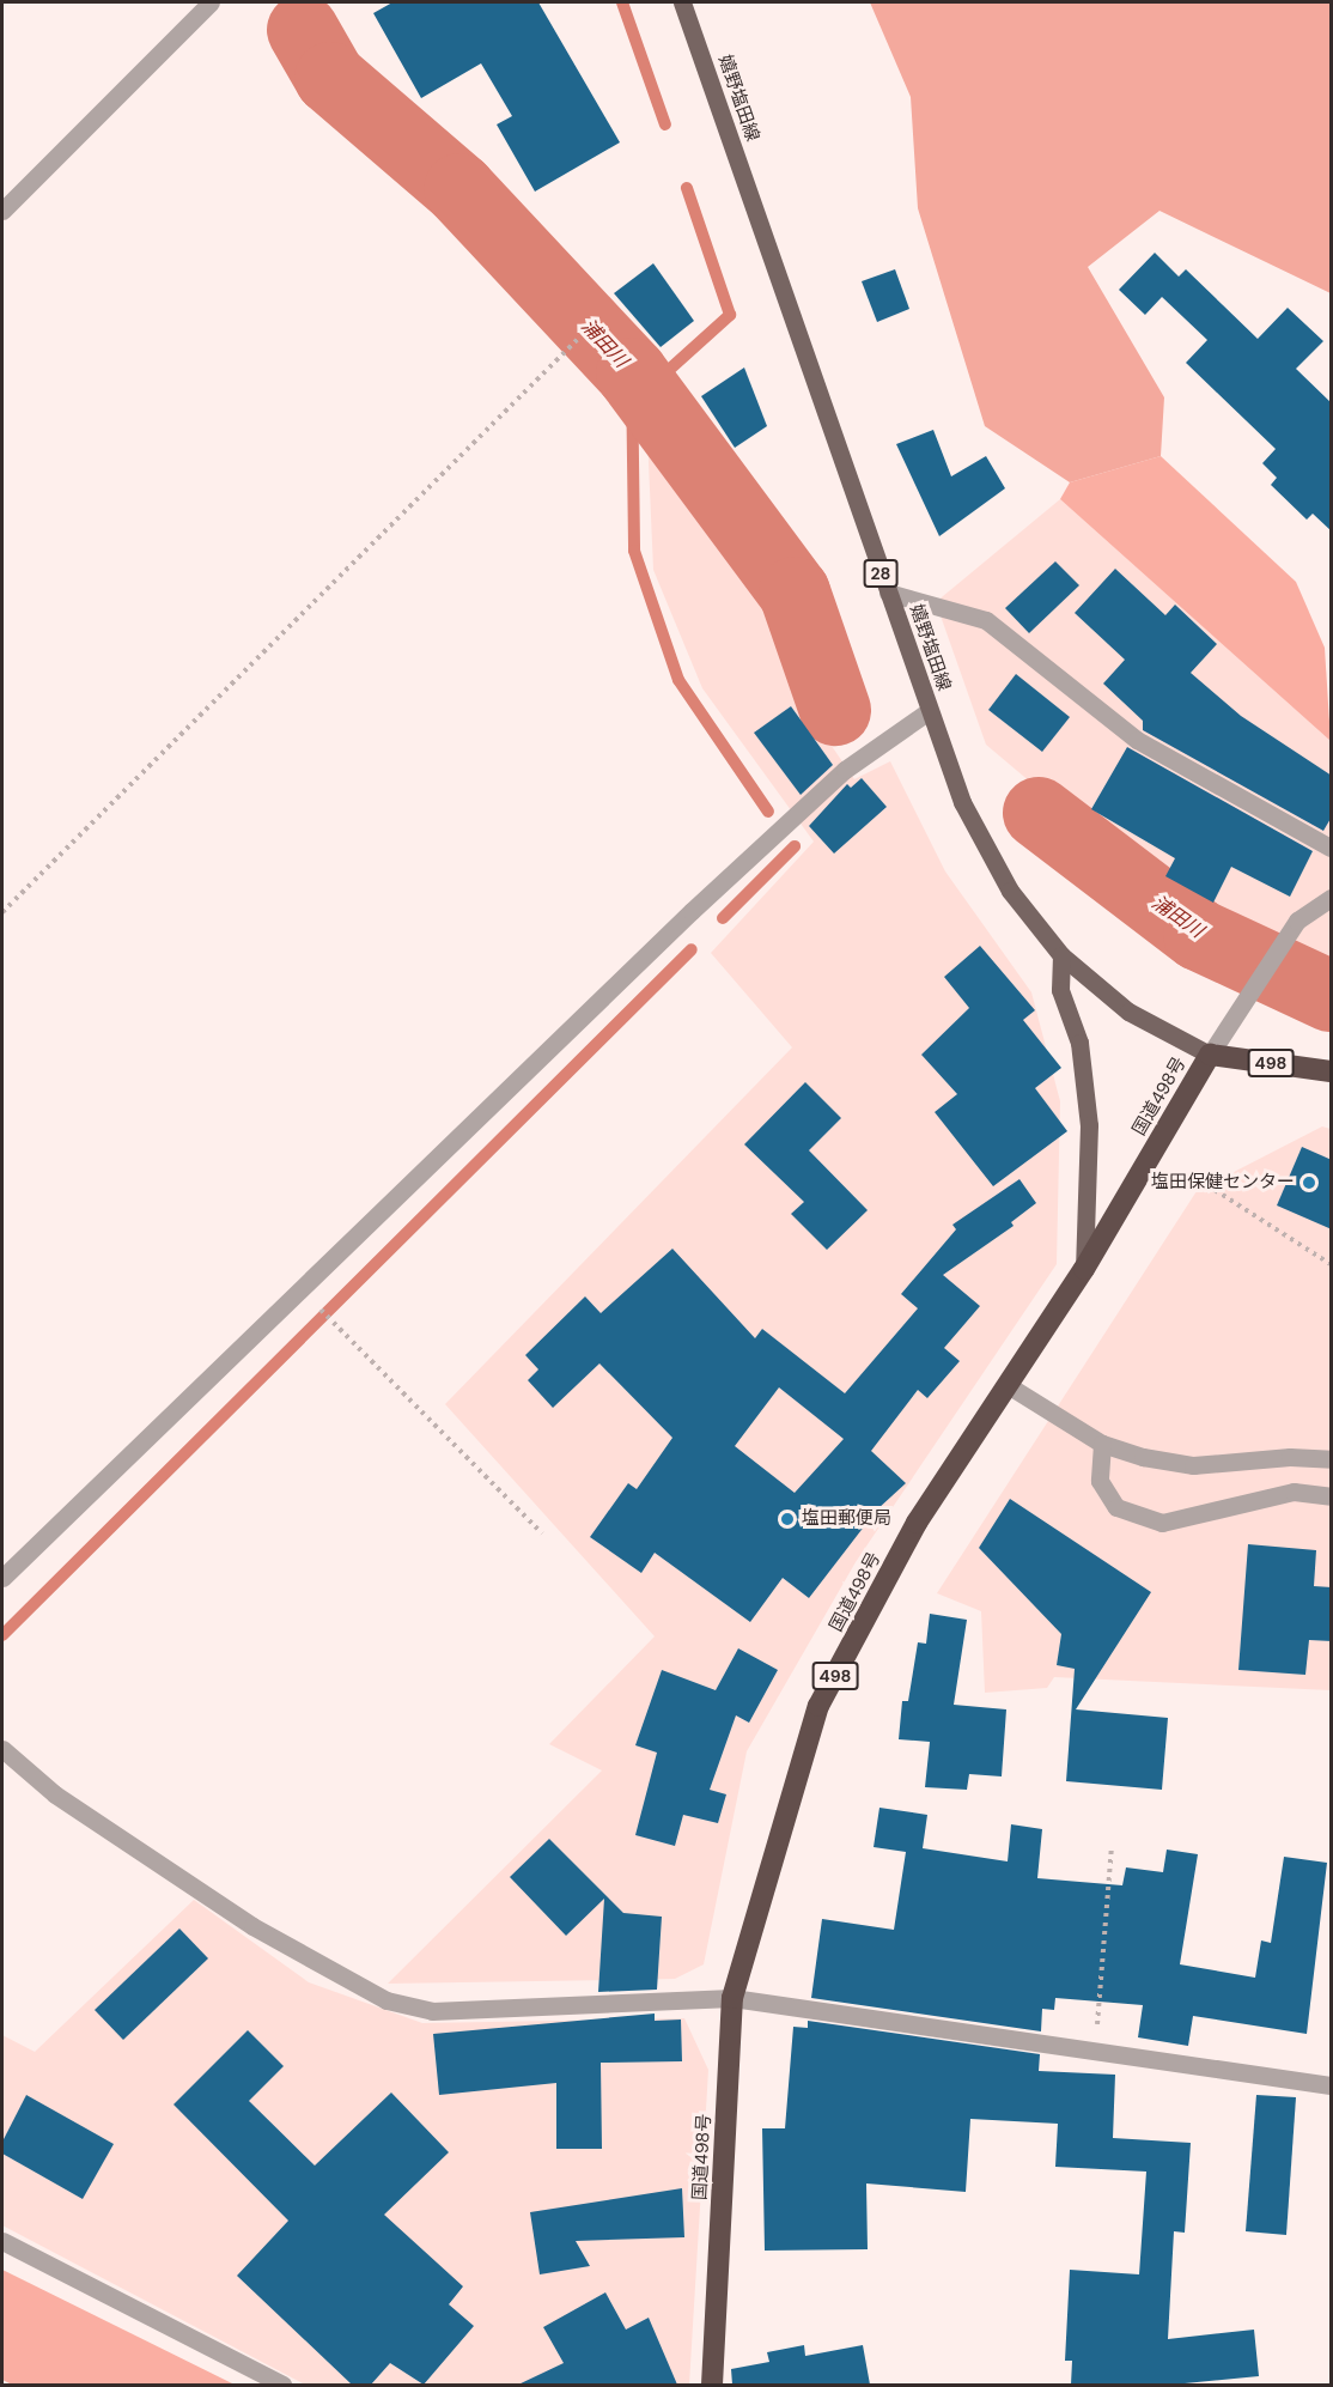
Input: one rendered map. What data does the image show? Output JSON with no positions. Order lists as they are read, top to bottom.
{
  "streets": {
    "highway": ["498", "国道498号"],
    "main road": ["嬉野塩田線", "28"]
  },
  "crossings": [
    ["嬉野塩田線", "国道498号"]
  ],
  "water": ["浦田川"],
  "places": ["塩田保健センター", "塩田郵便局"]
}
